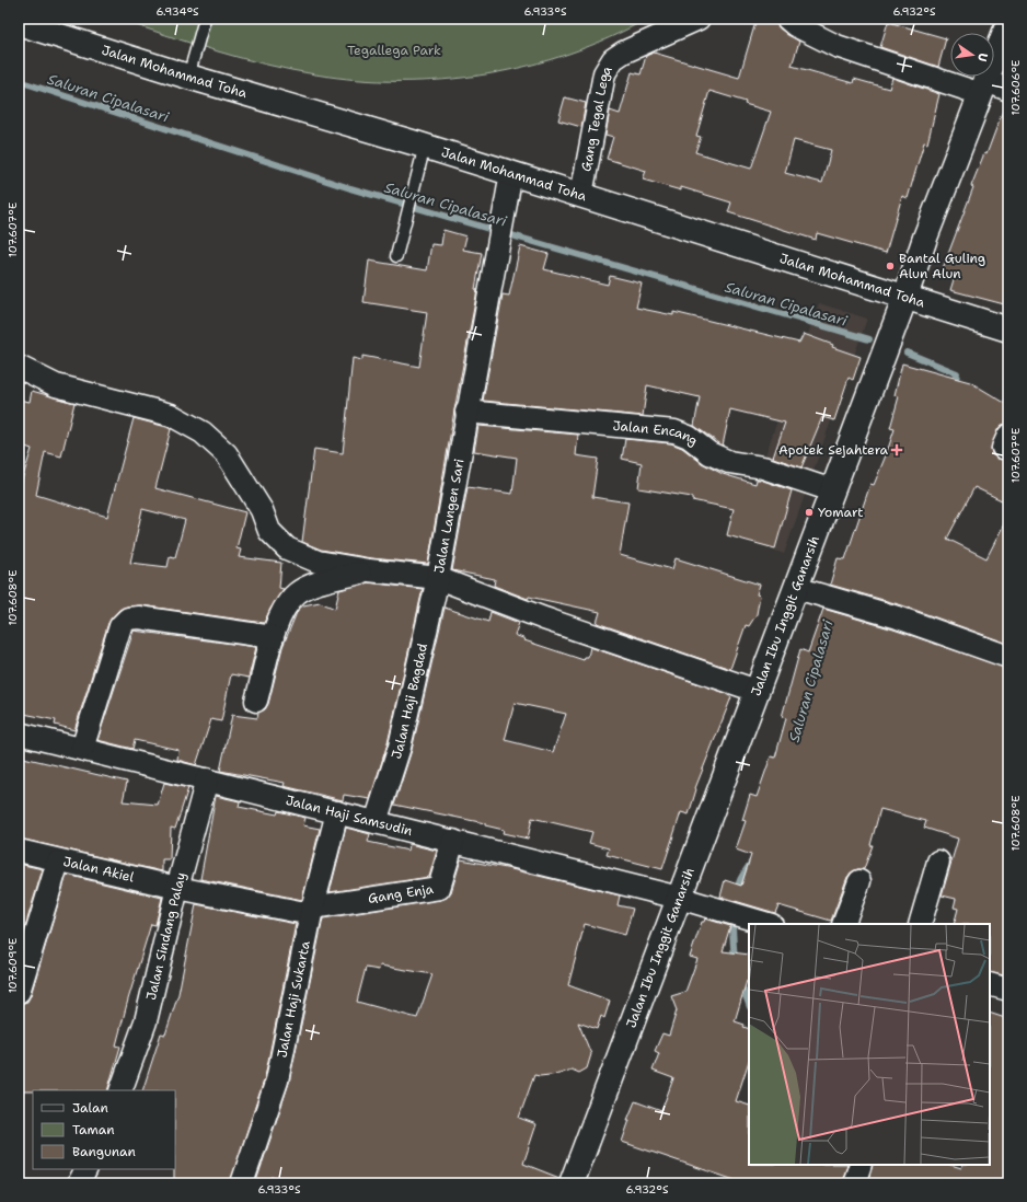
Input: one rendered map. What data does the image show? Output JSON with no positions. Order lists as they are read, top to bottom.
{
  "streets": {
    "main road": ["Jalan Mohammad Toha", "Jalan Ibu Inggit Ganarsih"],
    "street": [
      "Gang Tegal Lega",
      "Jalan Encang",
      "Jalan Langen Sari",
      "Jalan Haji Bagdad",
      "Jalan Haji Samsudin",
      "Jalan Akiel",
      "Gang Enja",
      "Jalan Sindang Palay",
      "Jalan Haji Sukarta"
    ]
  },
  "crossings": [
    ["Jalan Mohammad Toha", "Gang Tegal Lega"],
    ["Jalan Mohammad Toha", "Jalan Langen Sari"],
    ["Jalan Mohammad Toha", "Jalan Ibu Inggit Ganarsih"],
    ["Jalan Encang", "Jalan Langen Sari"],
    ["Jalan Encang", "Jalan Ibu Inggit Ganarsih"],
    ["Jalan Langen Sari", "Jalan Ibu Inggit Ganarsih"],
    ["Jalan Langen Sari", "Jalan Haji Bagdad"],
    ["Jalan Ibu Inggit Ganarsih", "Jalan Haji Samsudin"],
    ["Jalan Haji Bagdad", "Jalan Haji Samsudin"],
    ["Jalan Haji Samsudin", "Gang Enja"],
    ["Jalan Haji Samsudin", "Jalan Sindang Palay"],
    ["Jalan Haji Samsudin", "Jalan Haji Sukarta"],
    ["Jalan Akiel", "Gang Enja"],
    ["Jalan Akiel", "Jalan Sindang Palay"],
    ["Jalan Akiel", "Jalan Haji Sukarta"],
    ["Gang Enja", "Jalan Haji Sukarta"]
  ],
  "water": ["Saluran Cipalasari"],
  "parks": ["Tegallega Park"],
  "places": {
    "other": ["Bantal Guling Alun Alun", "Yomart"],
    "health": ["Apotek Sejahtera"]
  },
  "legend": ["Jalan", "Taman", "Bangunan"],
  "north": "right",
  "coordinates": [
    "6.934°S",
    "6.933°S",
    "6.932°S",
    "107.606°E",
    "107.607°E",
    "107.608°E",
    "107.609°E"
  ]
}
